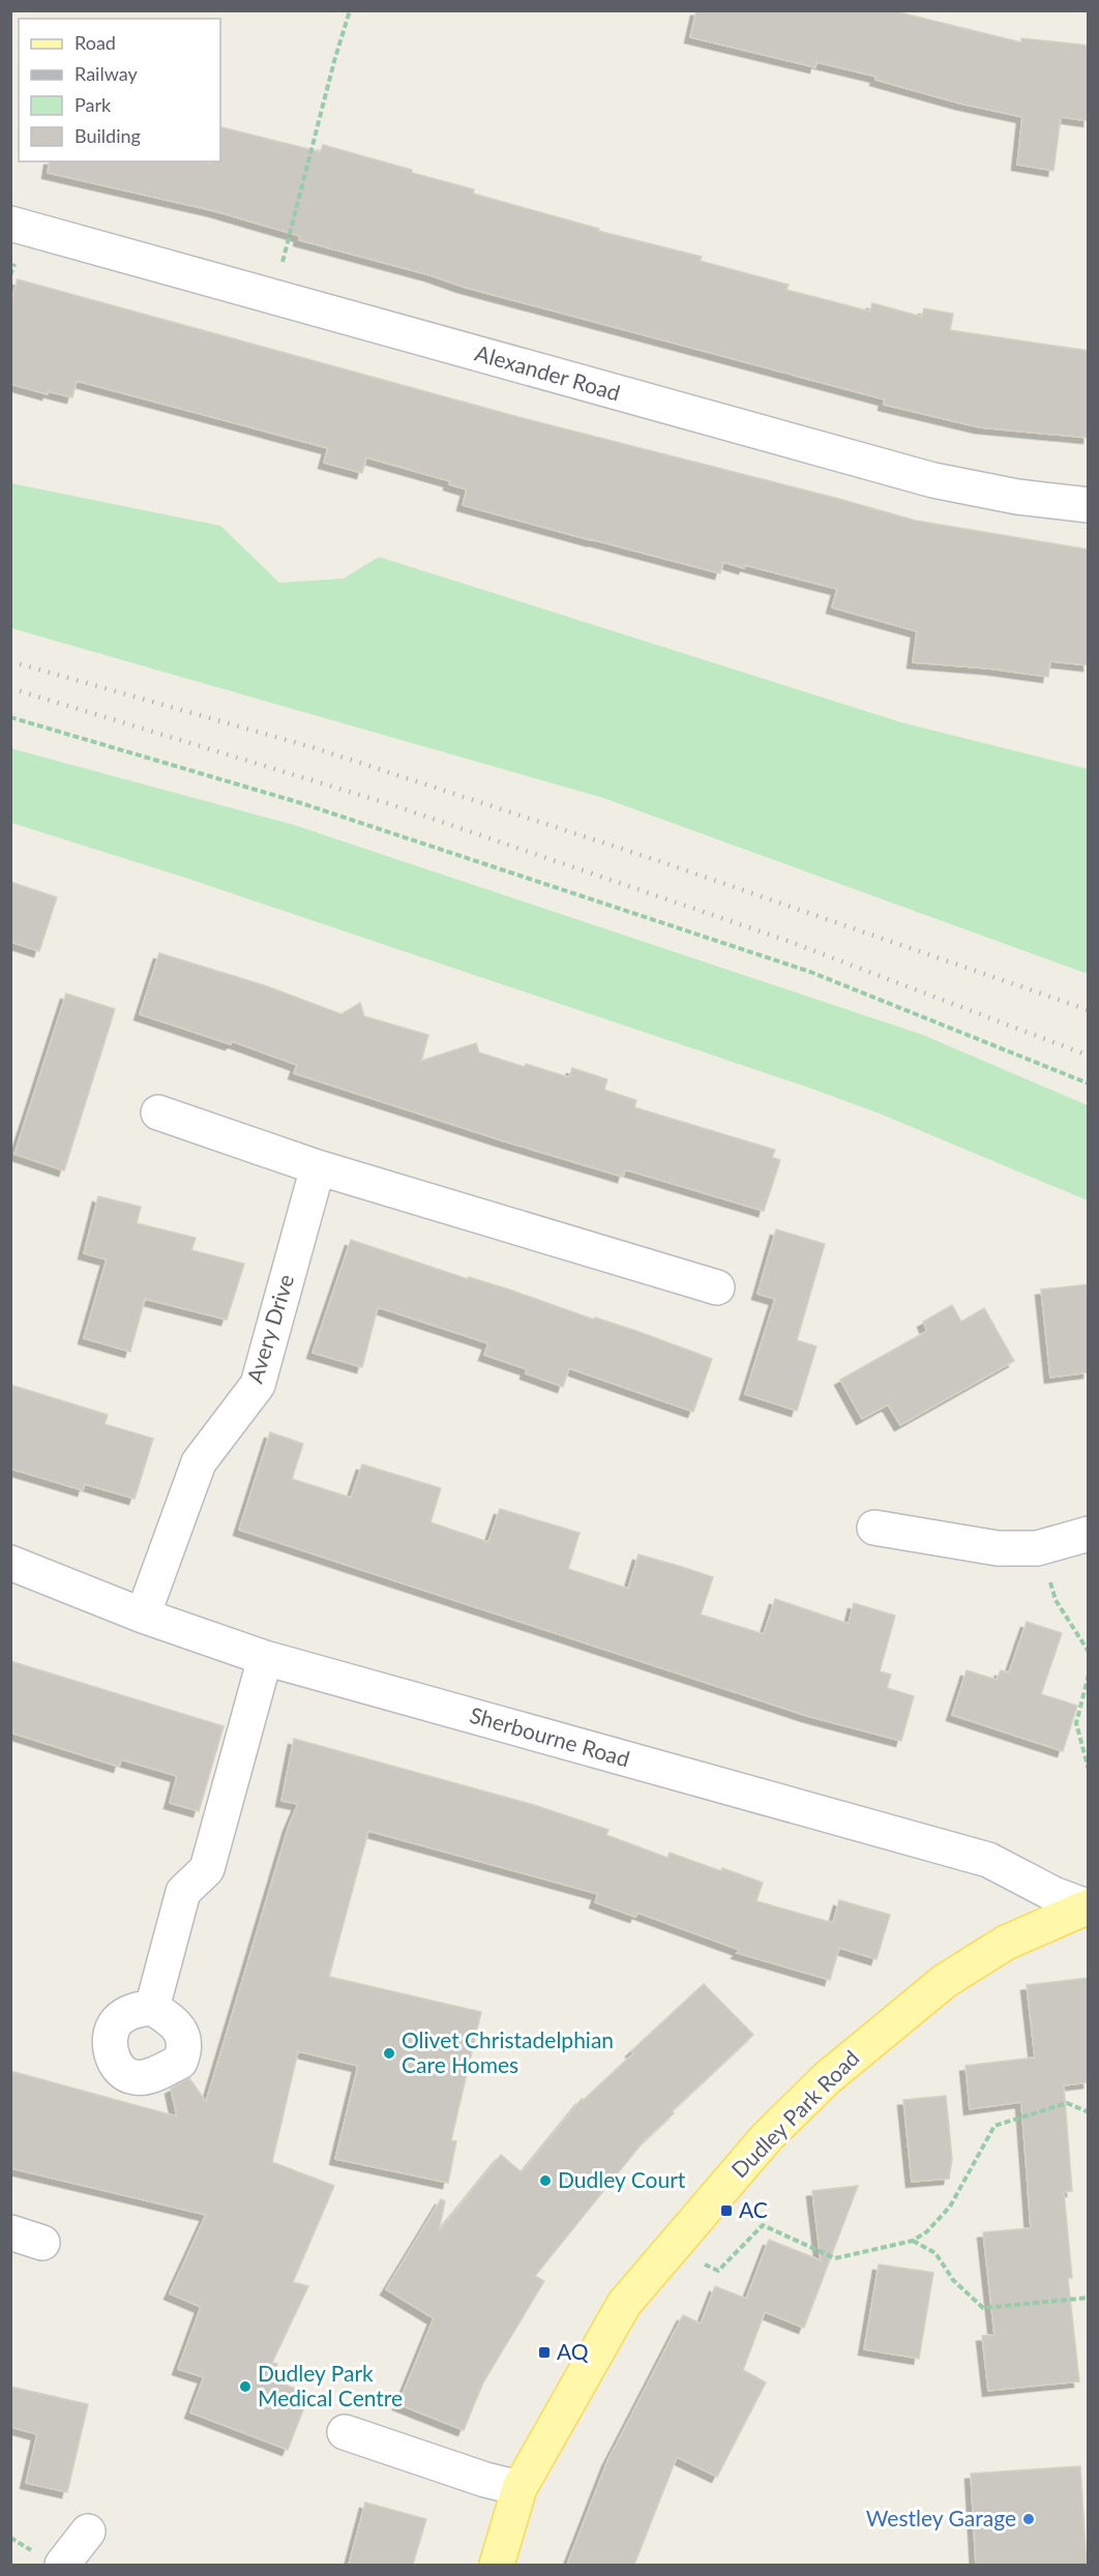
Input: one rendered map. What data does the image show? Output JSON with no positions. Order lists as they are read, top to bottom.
{
  "streets": {
    "main road": ["Dudley Park Road"],
    "street": ["Alexander Road", "Avery Drive", "Sherbourne Road"]
  },
  "crossings": [
    ["Avery Drive", "Sherbourne Road"],
    ["Sherbourne Road", "Dudley Park Road"]
  ],
  "places": {
    "other": [
      "Olivet Christadelphian Care Homes",
      "Dudley Court",
      "Dudley Park Medical Centre",
      "Westley Garage"
    ],
    "transit": ["AC", "AQ"]
  },
  "legend": [
    "Road",
    "Railway",
    "Park",
    "Building"
  ]
}
